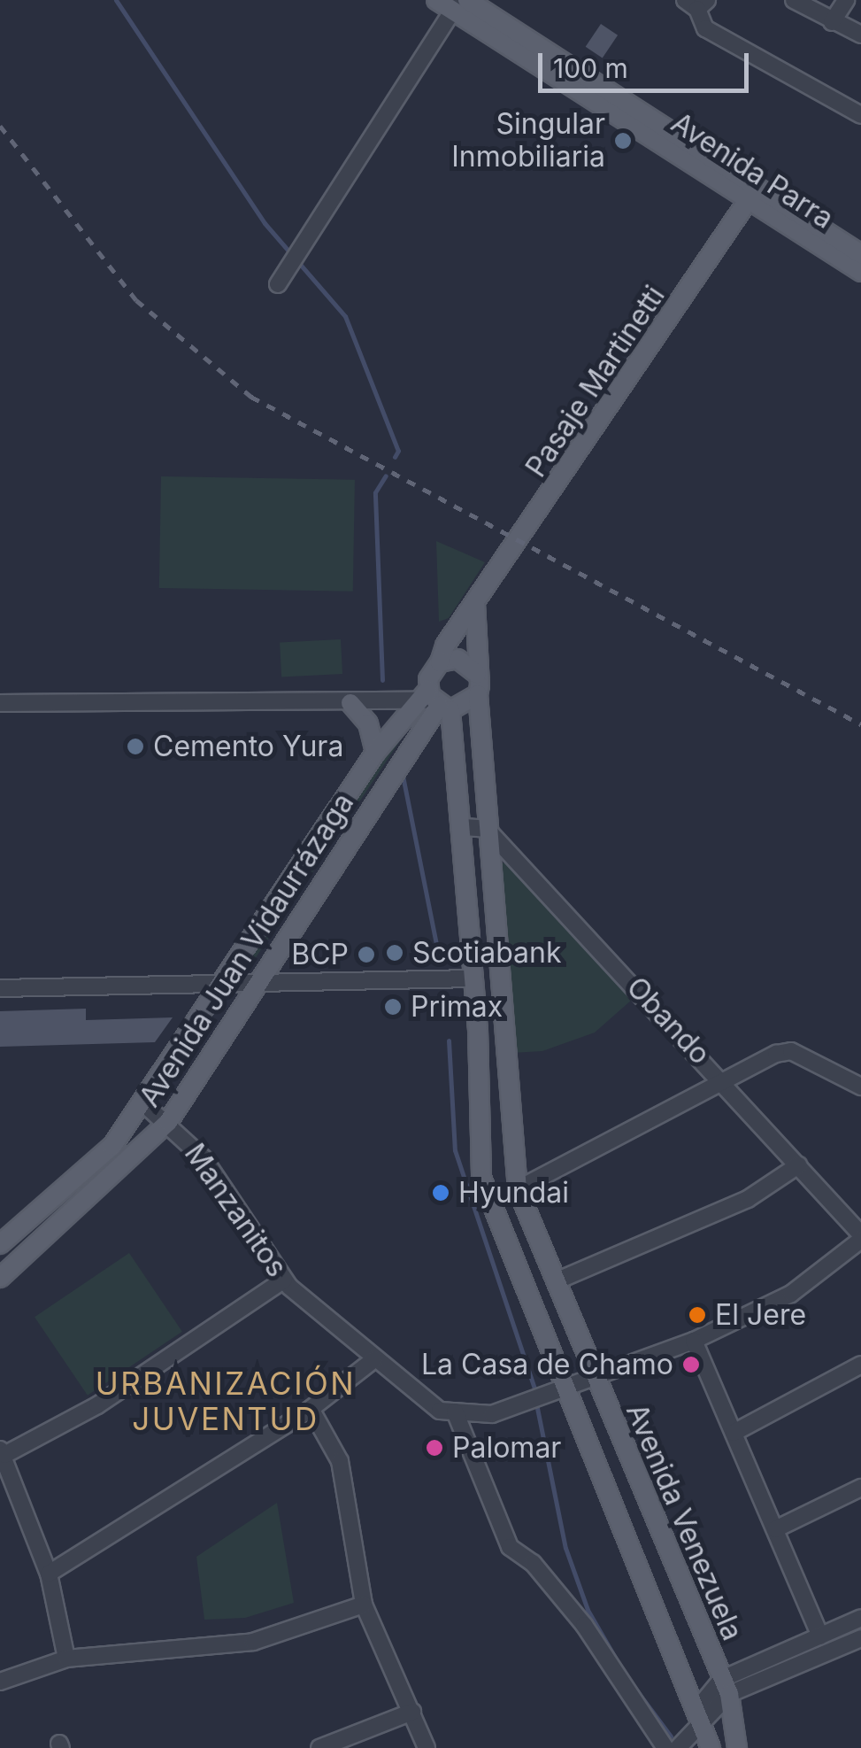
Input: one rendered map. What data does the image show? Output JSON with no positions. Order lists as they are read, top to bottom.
{
  "streets": {
    "main road": [
      "Avenida Parra",
      "Pasaje Martinetti",
      "Avenida Juan Vidaurrázaga",
      "Avenida Venezuela"
    ],
    "street": ["Obando", "Manzanitos"]
  },
  "crossings": [
    ["Avenida Parra", "Pasaje Martinetti"],
    ["Pasaje Martinetti", "Avenida Juan Vidaurrázaga"],
    ["Pasaje Martinetti", "Avenida Venezuela"],
    ["Avenida Juan Vidaurrázaga", "Manzanitos"],
    ["Avenida Juan Vidaurrázaga", "Avenida Venezuela"],
    ["Obando", "Manzanitos"],
    ["Obando", "Avenida Venezuela"],
    ["Manzanitos", "Avenida Venezuela"]
  ],
  "districts": ["URBANIZACIÓN JUVENTUD"],
  "places": [
    "Singular Inmobiliaria",
    "Cemento Yura",
    "Scotiabank",
    "BCP",
    "Primax",
    "Hyundai",
    "El Jere",
    "La Casa de Chamo",
    "Palomar"
  ],
  "scale_bar": "100 m"
}
